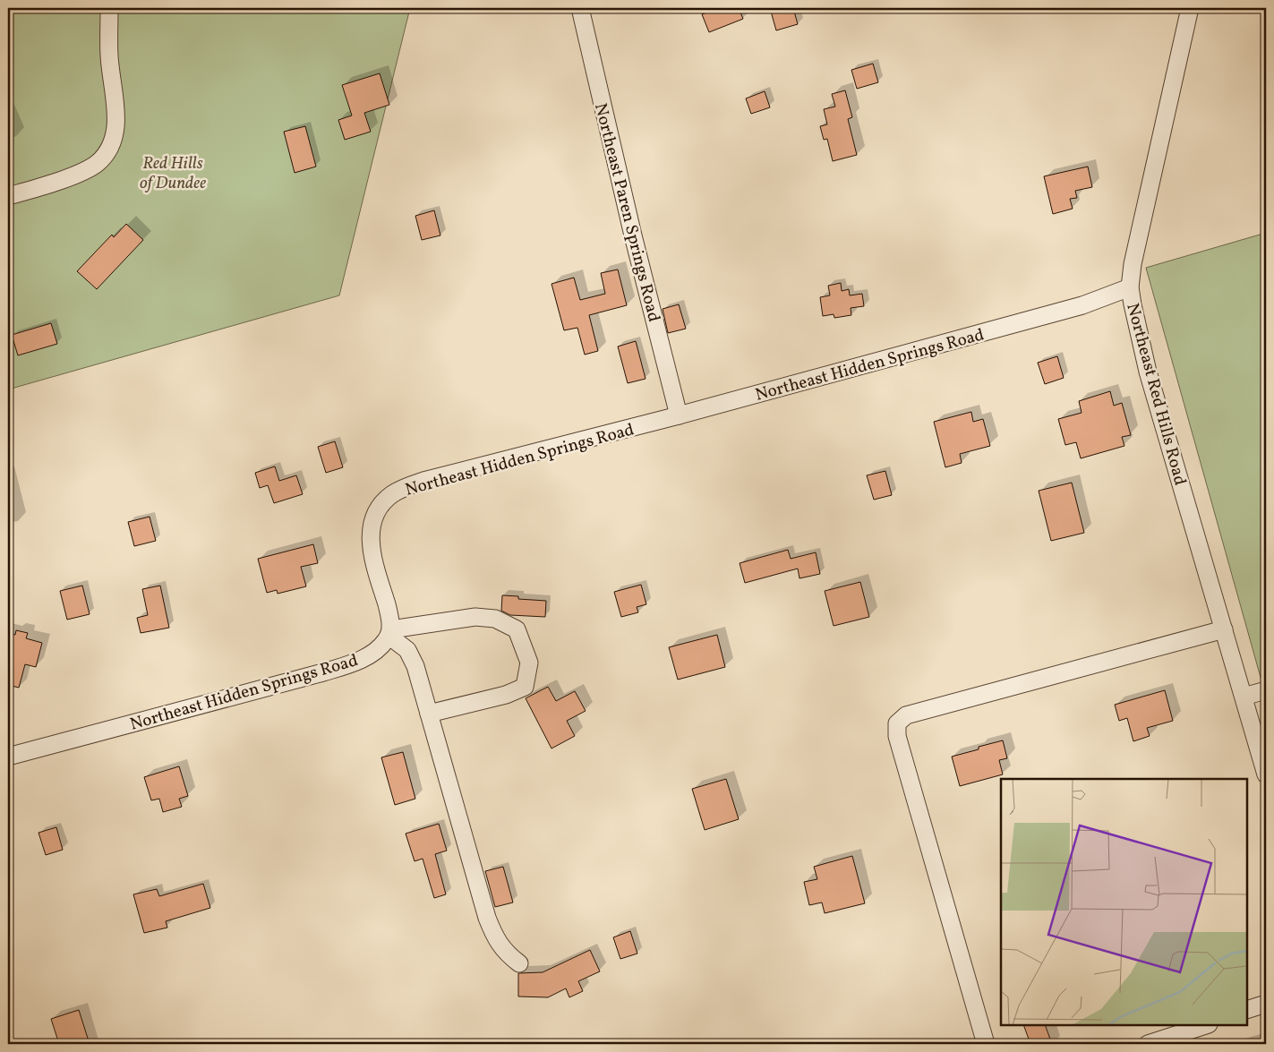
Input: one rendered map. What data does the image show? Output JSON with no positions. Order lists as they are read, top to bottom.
{
  "streets": {
    "street": ["Northeast Paren Springs Road", "Northeast Hidden Springs Road", "Northeast Red Hills Road"]
  },
  "crossings": [
    ["Northeast Paren Springs Road", "Northeast Hidden Springs Road"],
    ["Northeast Hidden Springs Road", "Northeast Red Hills Road"]
  ],
  "parks": ["Red Hills of Dundee"]
}
